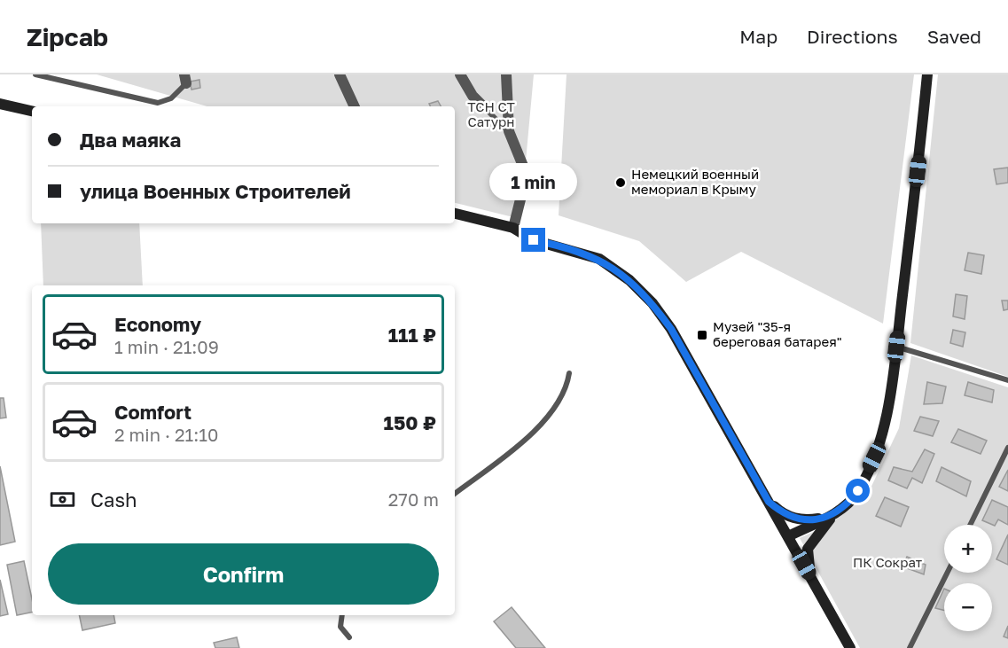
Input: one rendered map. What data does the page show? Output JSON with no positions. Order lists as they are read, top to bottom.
{
  "parks": ["ТСН СТ Сатурн", "ПК Сократ"],
  "places": {
    "other": ["Немецкий военный мемориал в Крыму"],
    "transit": ["Музей \"35-я береговая батарея\""]
  },
  "page": {
    "header": "Zipcab",
    "nav": ["Map", "Directions", "Saved"],
    "banner": ["Два маяка", "улица Военных Строителей"],
    "bubble": "1 min",
    "list": [
      {
        "name": "Economy",
        "note": "1 min · 21:09",
        "value": "111 ₽"
      },
      {
        "name": "Comfort",
        "note": "2 min · 21:10",
        "value": "150 ₽"
      }
    ],
    "pay": ["Cash", "270 m"],
    "map_buttons": ["+", "−"],
    "buttons": "Confirm"
  }
}
